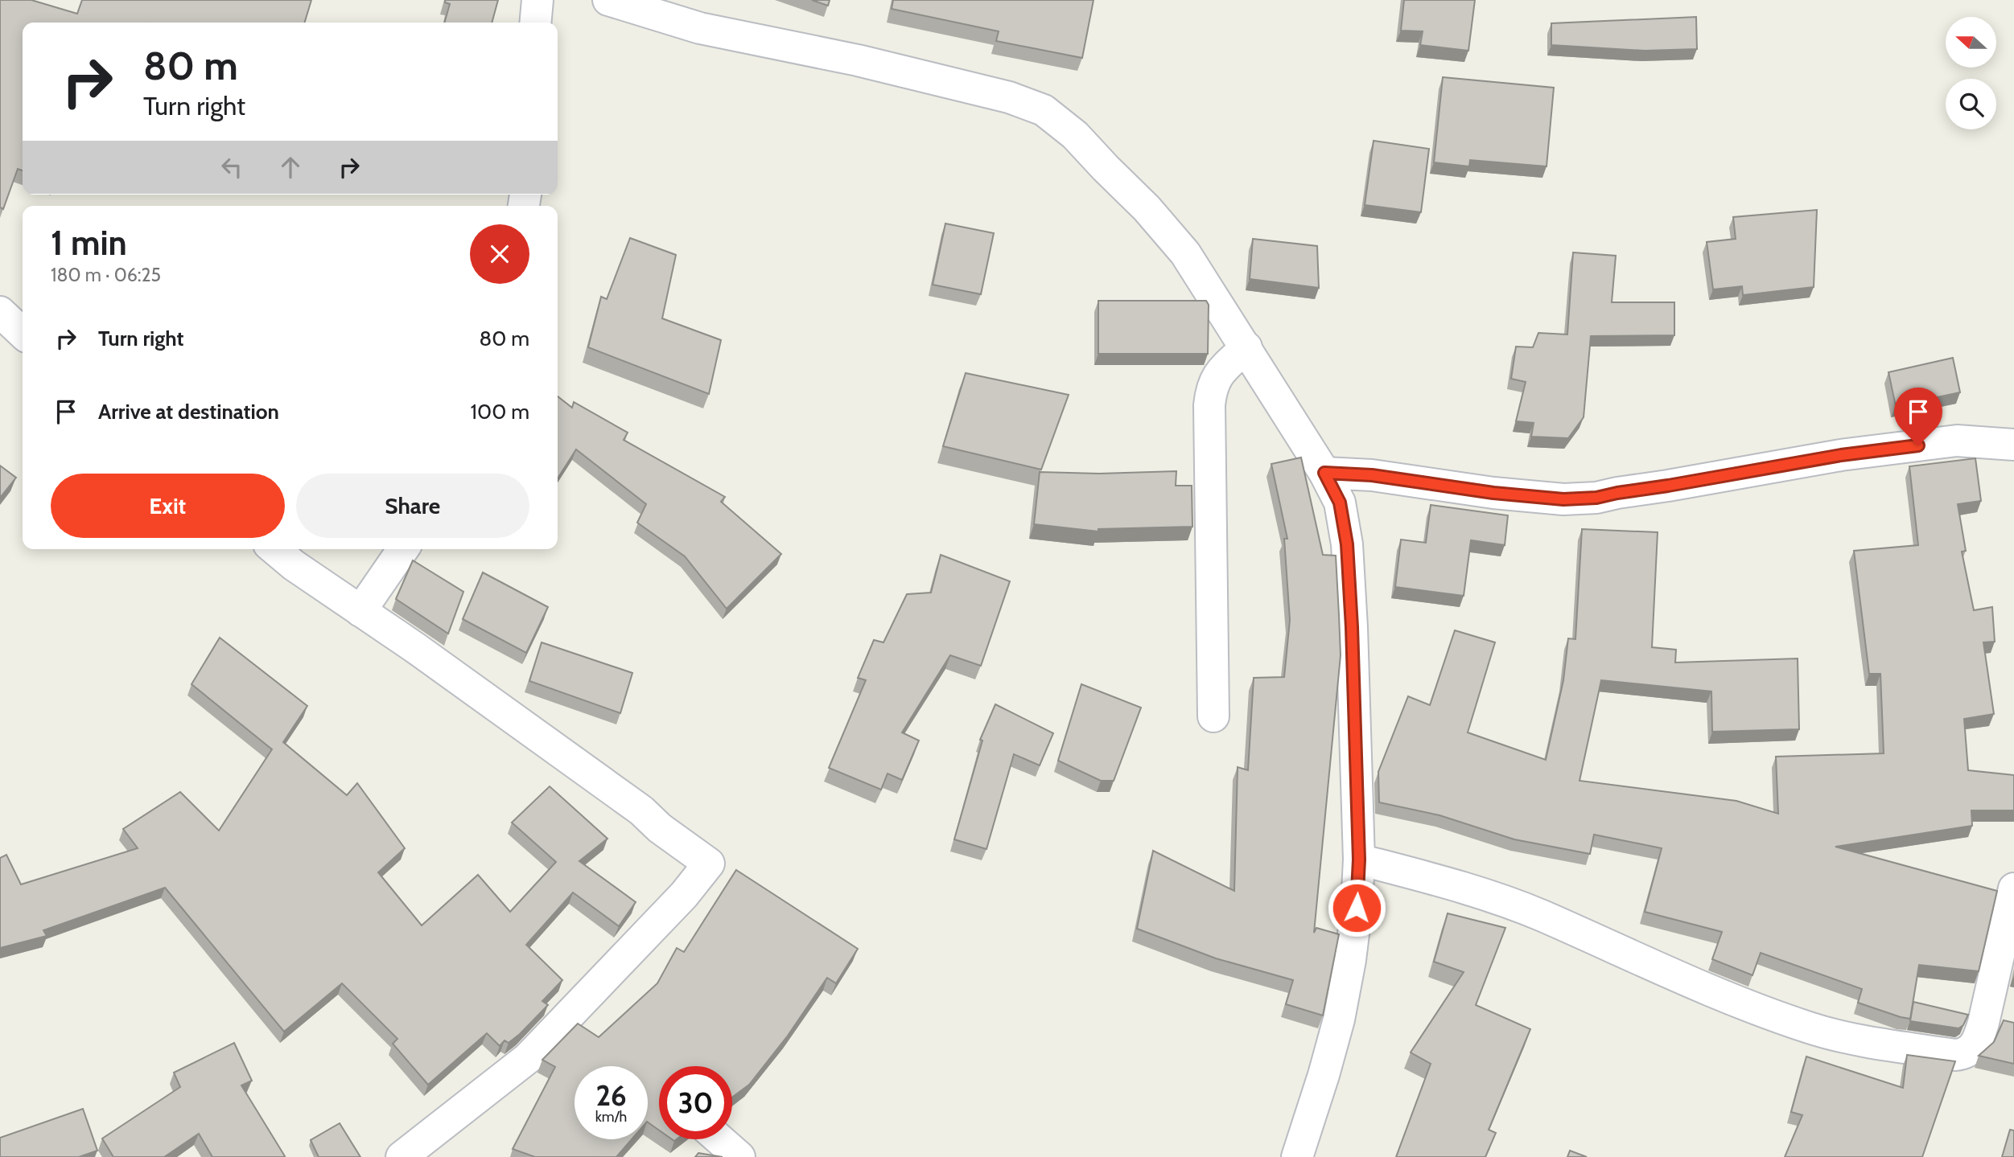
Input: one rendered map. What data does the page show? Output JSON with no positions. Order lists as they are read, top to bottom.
{
  "north": "left",
  "page": {
    "turn": ["80 m", "Turn right"],
    "heading": ["1 min", "180 m · 06:25"],
    "list": [
      {
        "name": "Turn right",
        "value": "80 m"
      },
      {
        "name": "Arrive at destination",
        "value": "100 m"
      }
    ],
    "buttons": ["Exit", "Share"],
    "speed": "26 km/h",
    "limit": "30"
  }
}
